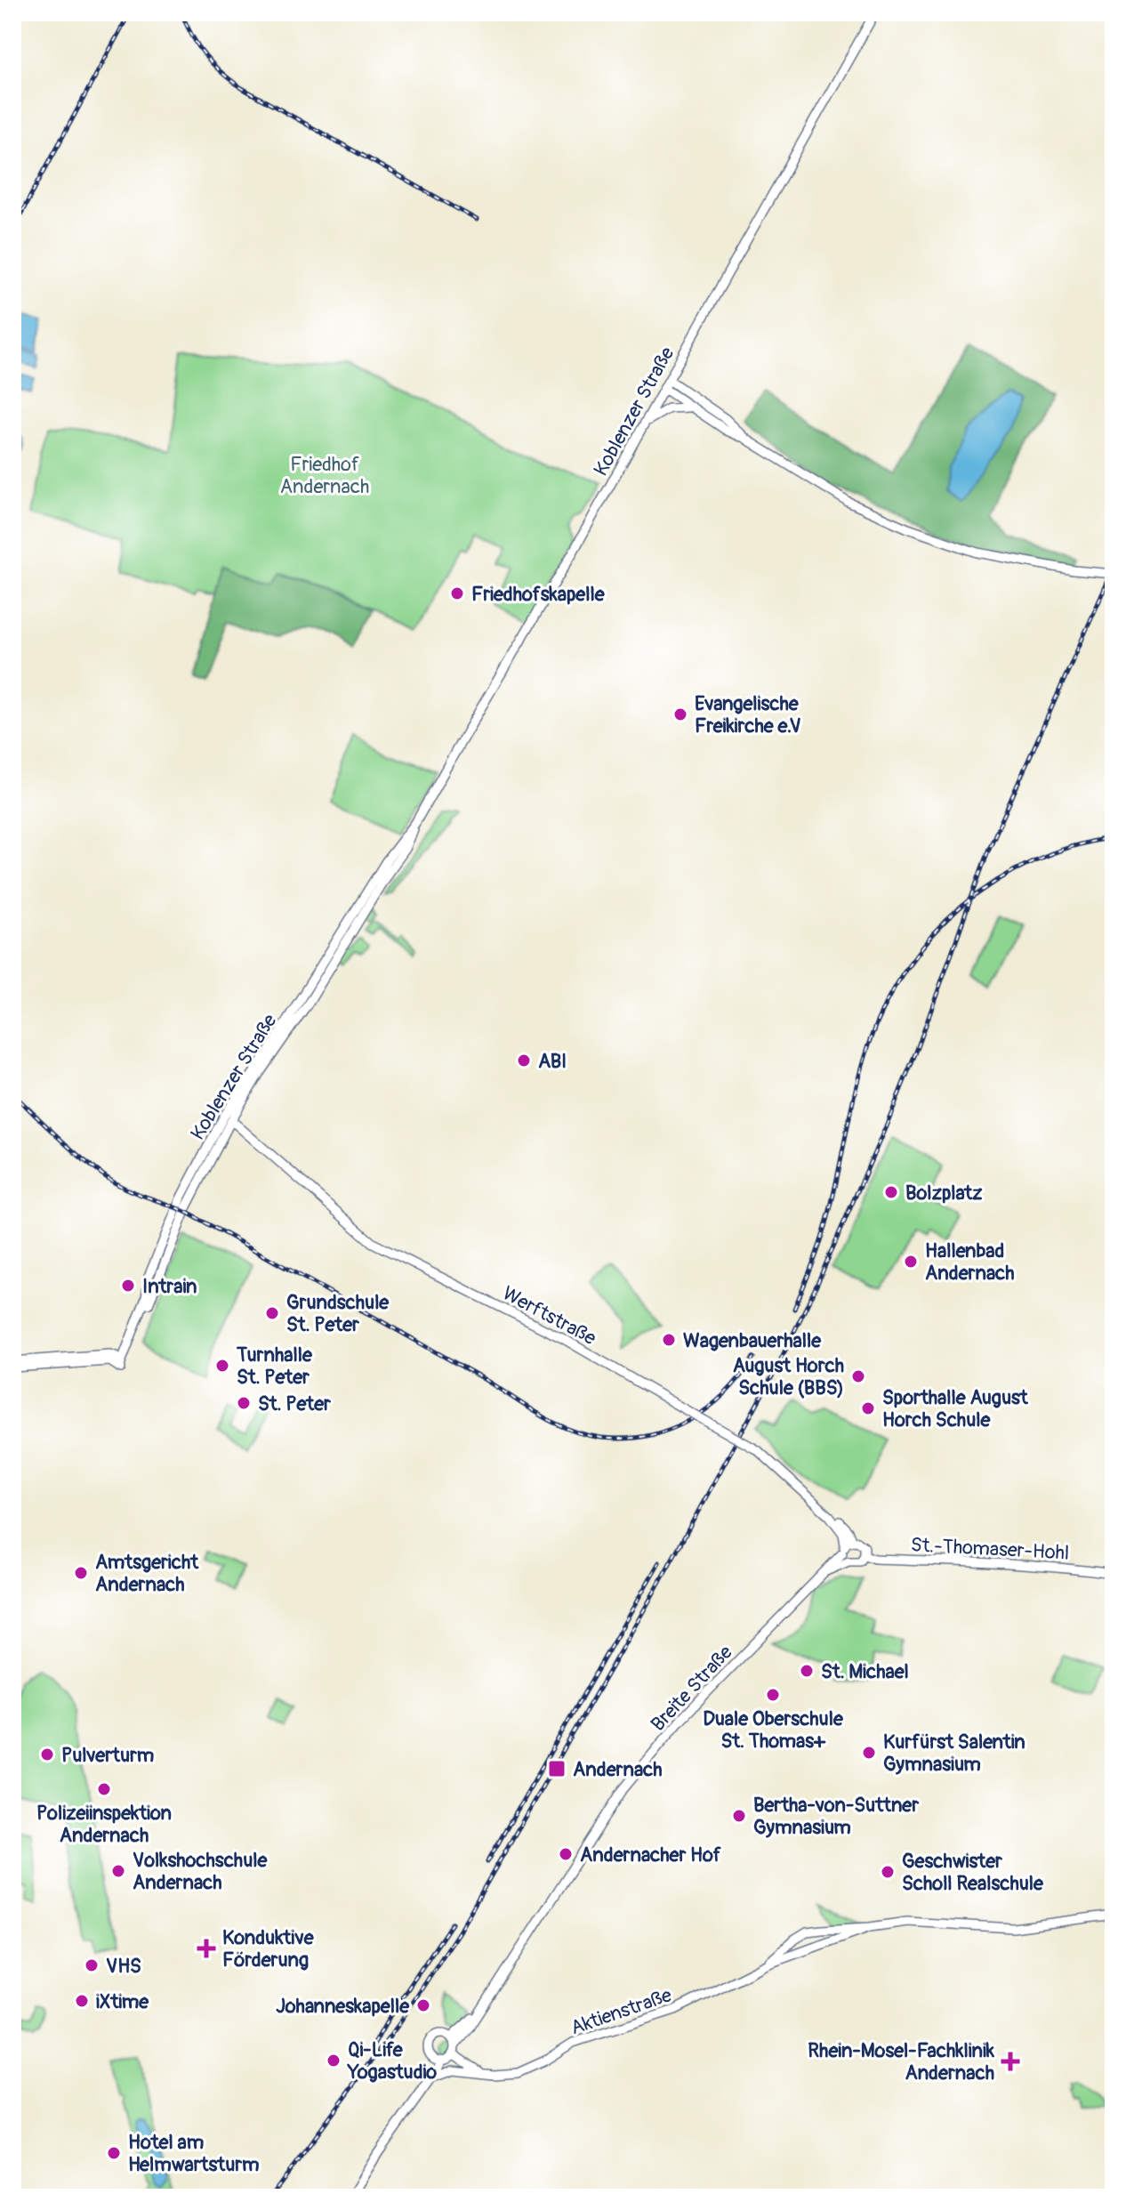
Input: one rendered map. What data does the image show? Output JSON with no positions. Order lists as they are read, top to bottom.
{
  "streets": {
    "street": [
      "Koblenzer Straße",
      "Werftstraße",
      "St.-Thomaser-Hohl",
      "Breite Straße",
      "Aktienstraße"
    ]
  },
  "crossings": [
    ["Koblenzer Straße", "Werftstraße"],
    ["Werftstraße", "St.-Thomaser-Hohl"],
    ["Werftstraße", "Breite Straße"],
    ["St.-Thomaser-Hohl", "Breite Straße"],
    ["Breite Straße", "Aktienstraße"]
  ],
  "parks": ["Friedhof Andernach"],
  "places": {
    "other": [
      "Friedhofskapelle",
      "Evangelische Freikirche e.V",
      "ABI",
      "Bolzplatz",
      "Hallenbad Andernach",
      "Intrain",
      "Grundschule St. Peter",
      "Wagenbauerhalle",
      "Turnhalle St. Peter",
      "August Horch Schule (BBS)",
      "St. Peter",
      "Sporthalle August Horch Schule",
      "Amtsgericht Andernach",
      "St. Michael",
      "Duale Oberschule St. Thomas+",
      "Kurfürst Salentin Gymnasium",
      "Pulverturm",
      "Polizeiinspektion Andernach",
      "Bertha-von-Suttner Gymnasium",
      "Andernacher Hof",
      "Volkshochschule Andernach",
      "Geschwister Scholl Realschule",
      "VHS",
      "iXtime",
      "Johanneskapelle",
      "Qi-Life Yogastudio",
      "Hotel am Helmwartsturm"
    ],
    "transit": ["Andernach"],
    "health": ["Konduktive Förderung", "Rhein-Mosel-Fachklinik Andernach"]
  }
}
